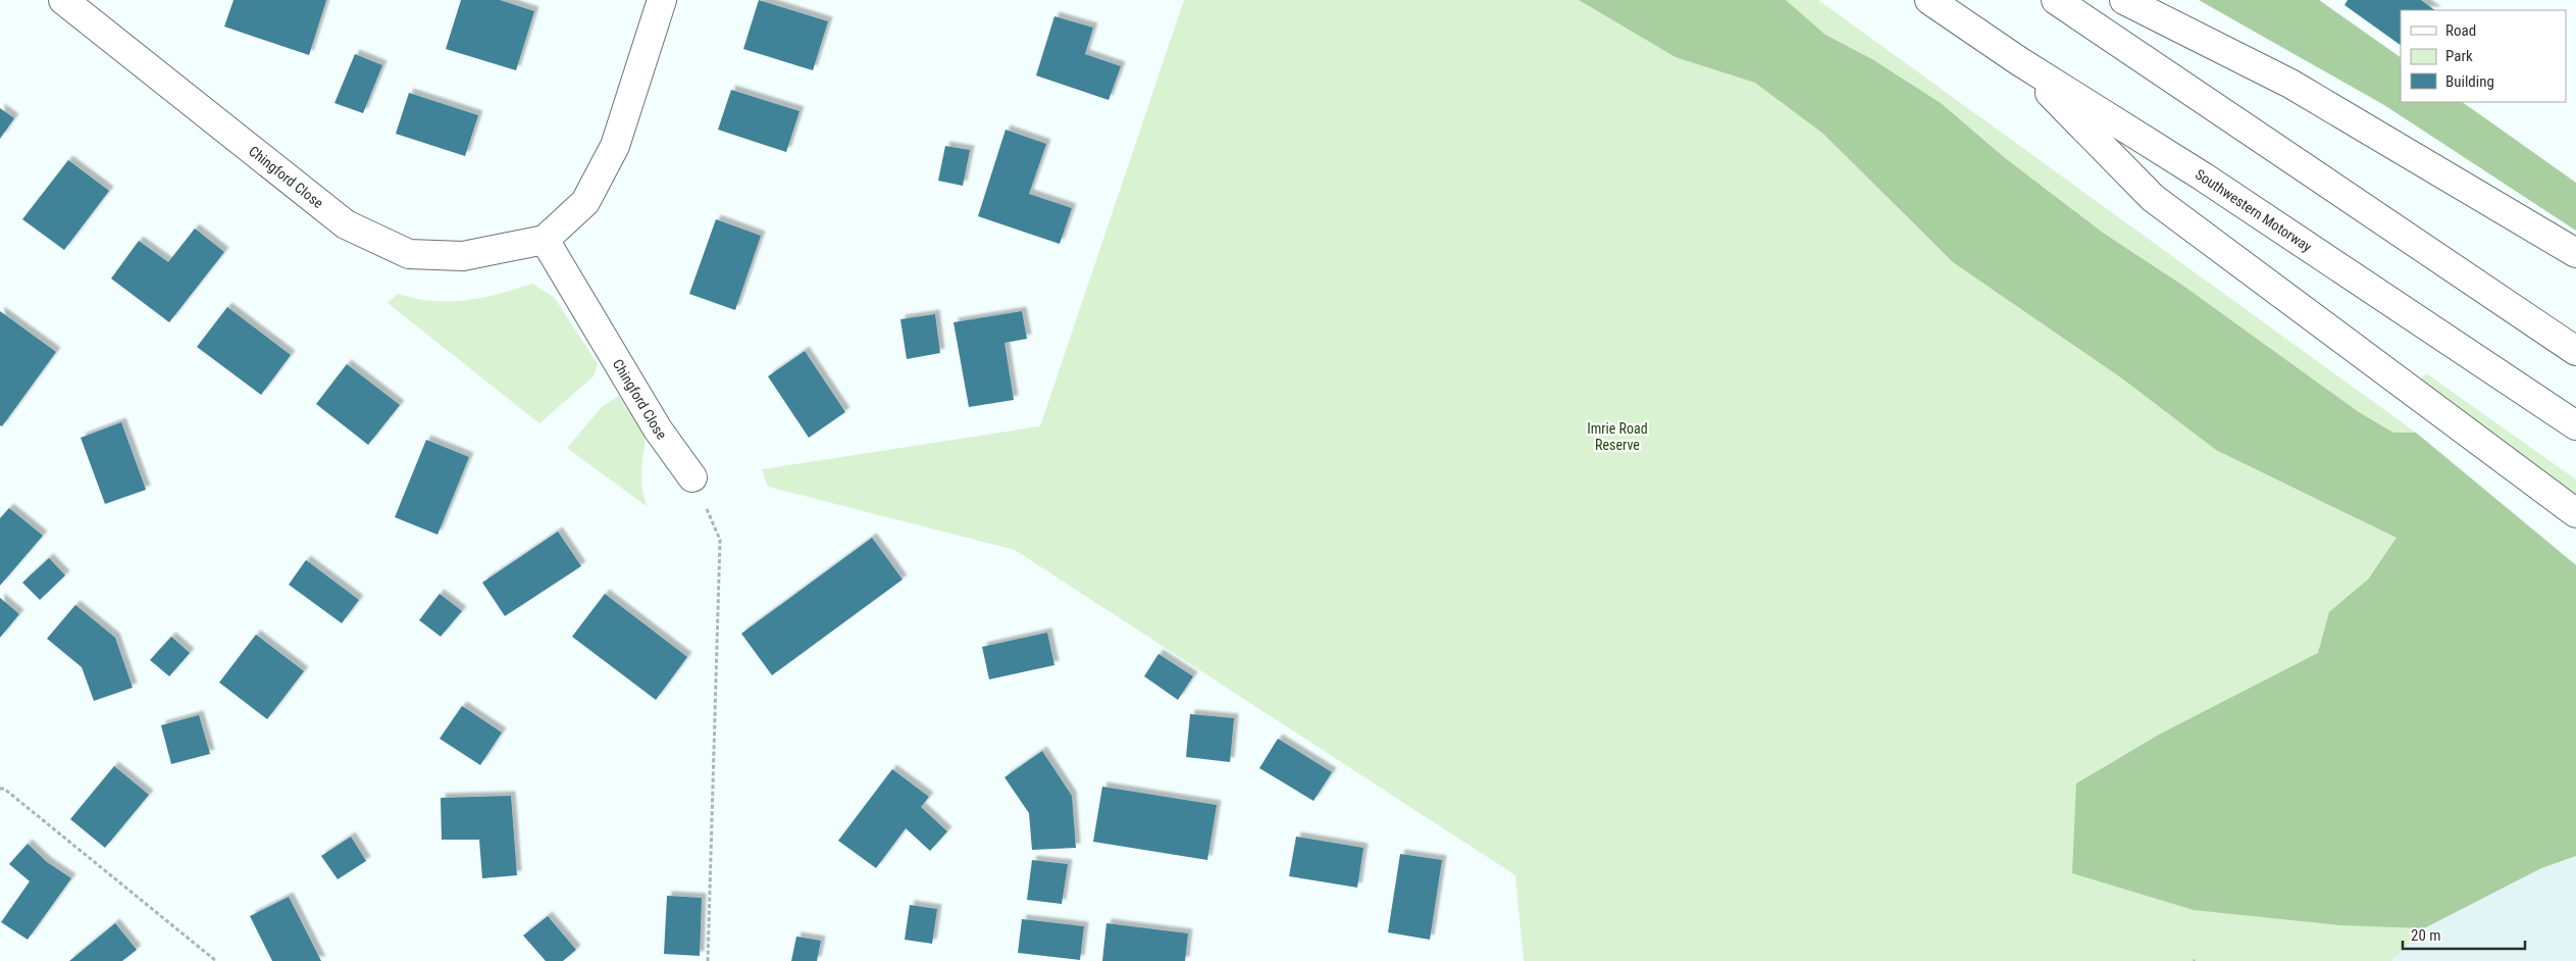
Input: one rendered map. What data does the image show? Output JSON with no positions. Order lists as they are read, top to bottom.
{
  "streets": {
    "main road": ["Chingford Close", "Southwestern Motorway"]
  },
  "parks": ["Imrie Road Reserve"],
  "legend": ["Road", "Park", "Building"],
  "scale_bar": "20 m"
}
